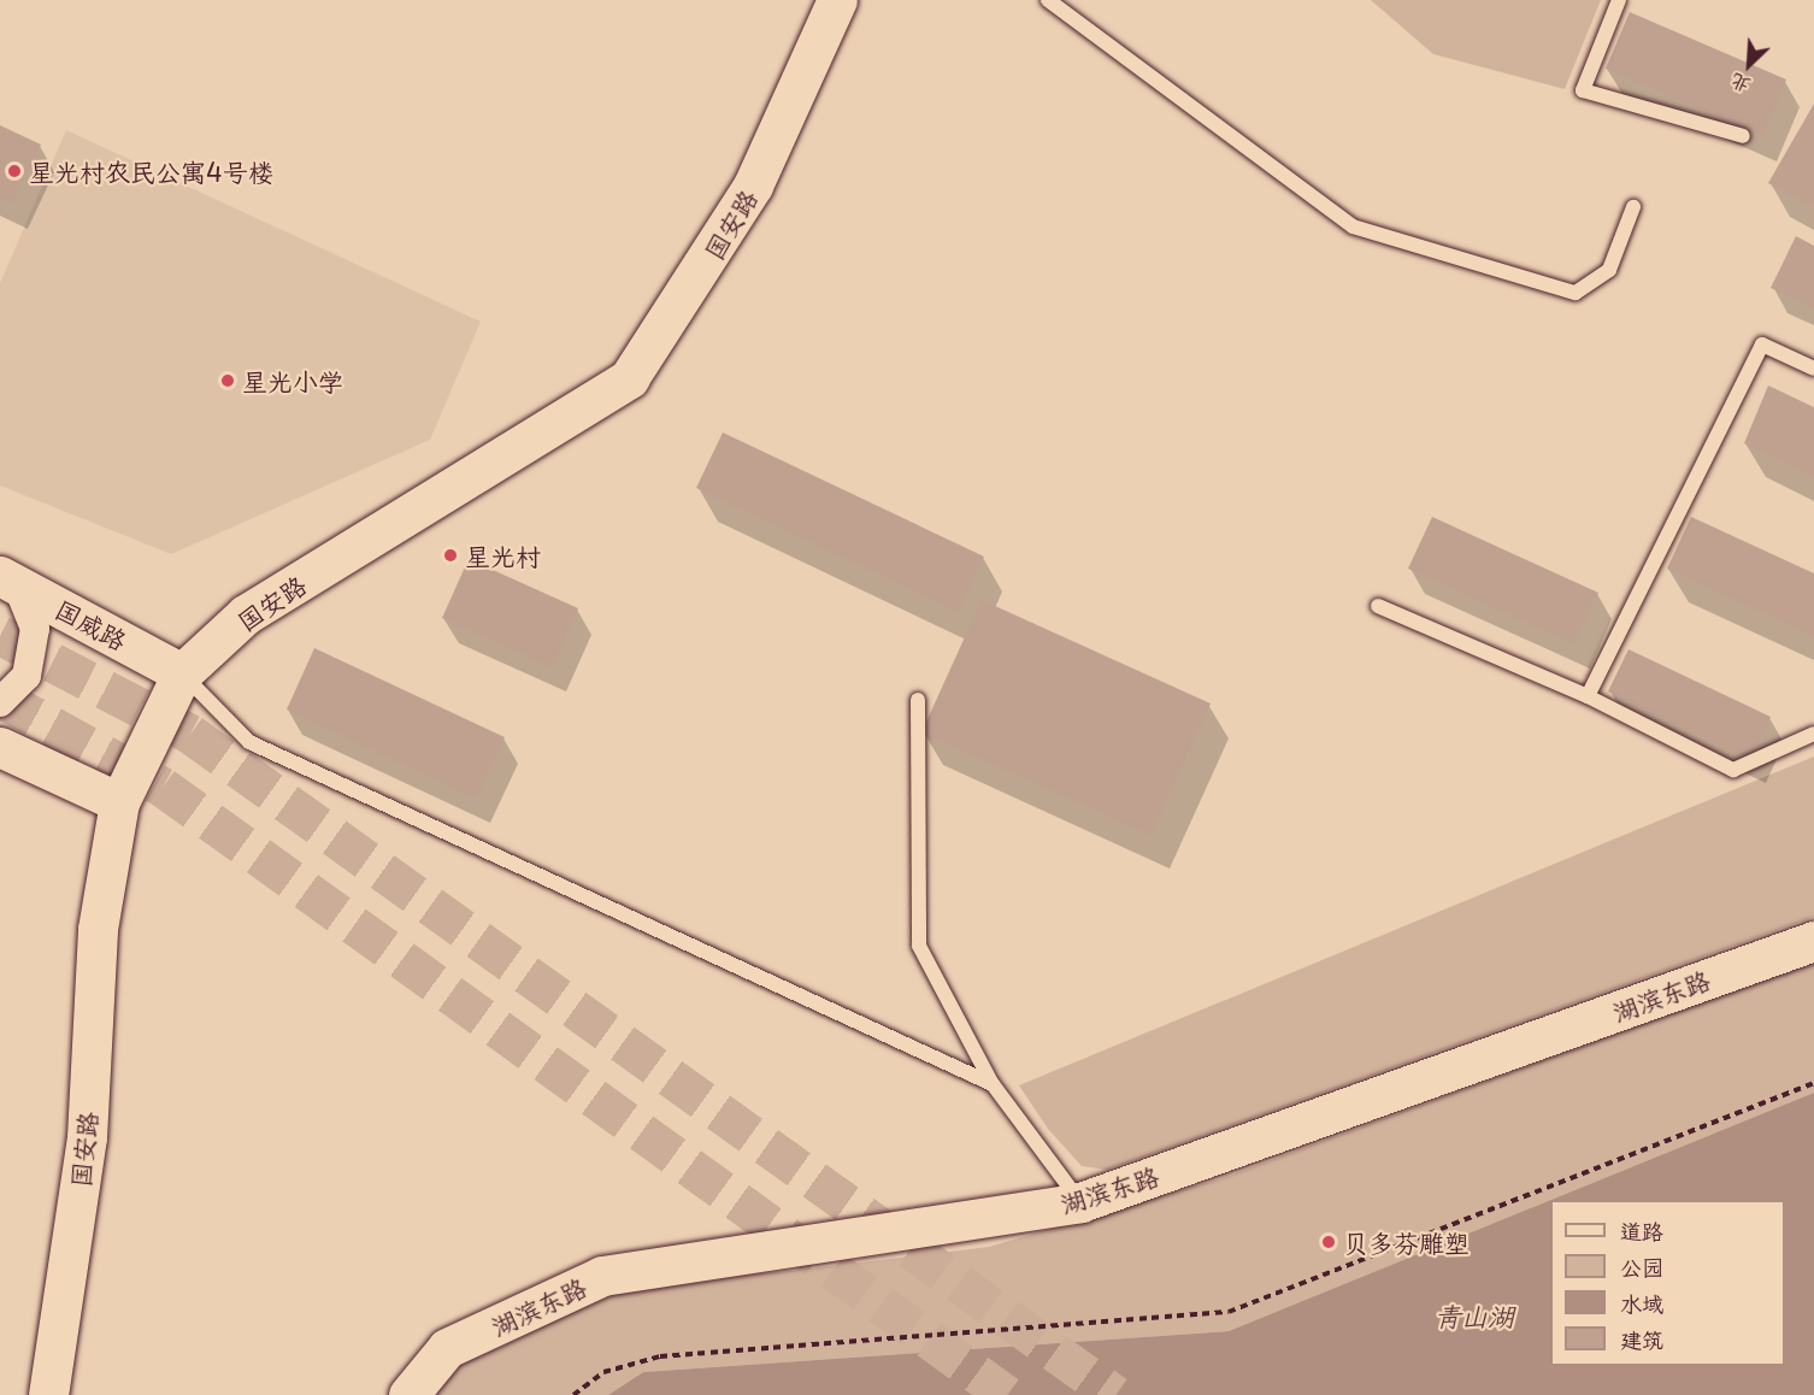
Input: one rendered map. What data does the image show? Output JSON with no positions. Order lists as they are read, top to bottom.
{
  "streets": {
    "street": ["国安路", "国威路", "湖滨东路"]
  },
  "crossings": [
    ["国安路", "国威路"]
  ],
  "water": ["青山湖"],
  "places": [
    "星光村农民公寓4号楼",
    "星光小学",
    "星光村",
    "贝多芬雕塑"
  ],
  "legend": [
    "道路",
    "公园",
    "水域",
    "建筑"
  ],
  "north": "bottom left"
}
